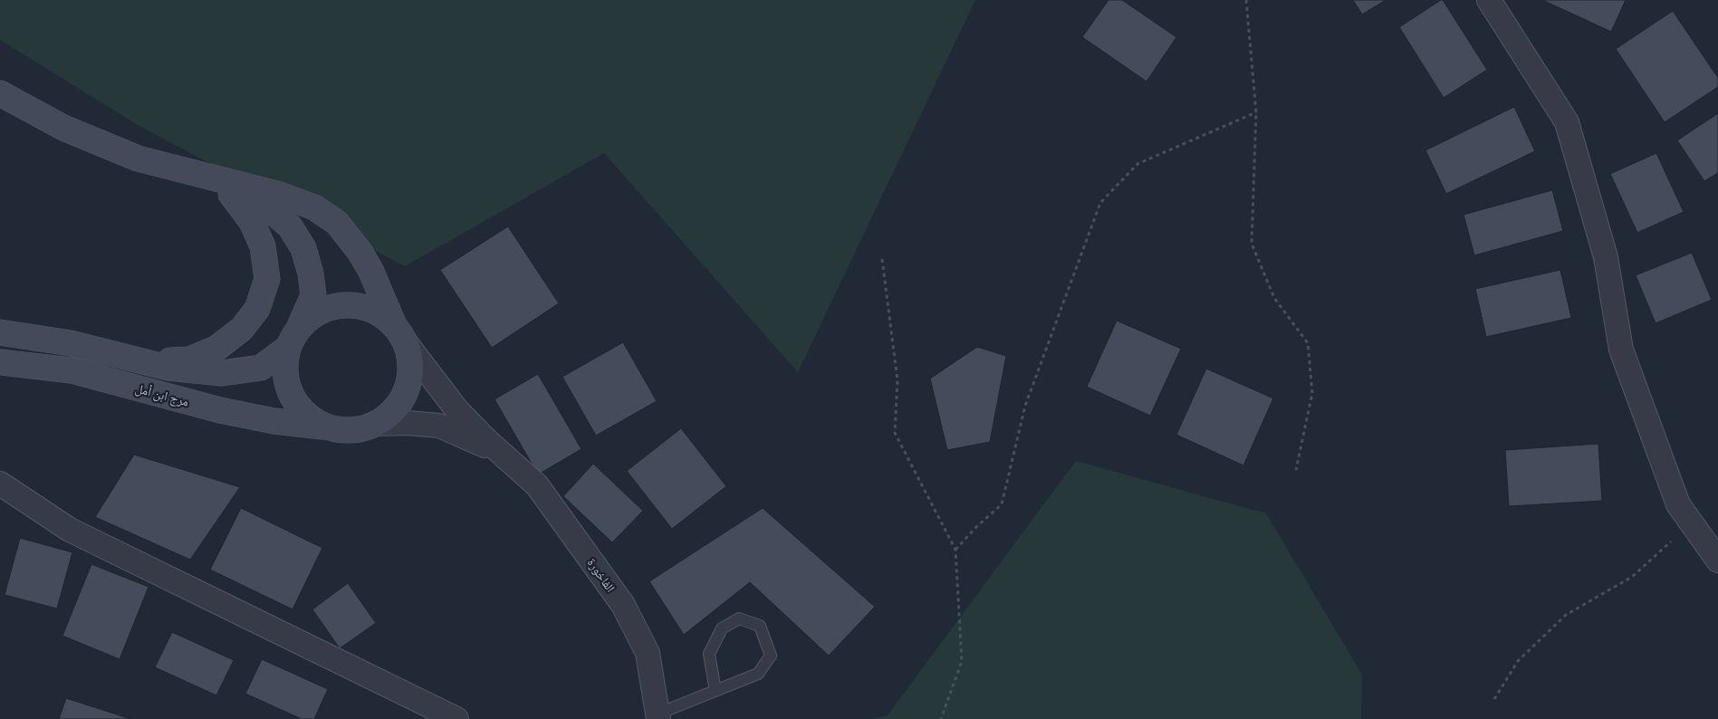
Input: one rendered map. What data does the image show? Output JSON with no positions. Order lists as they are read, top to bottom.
{
  "streets": {
    "street": ["مرج ابن أمل", "الفاخورة"]
  },
  "crossings": [
    ["مرج ابن أمل", "الفاخورة"]
  ]
}
